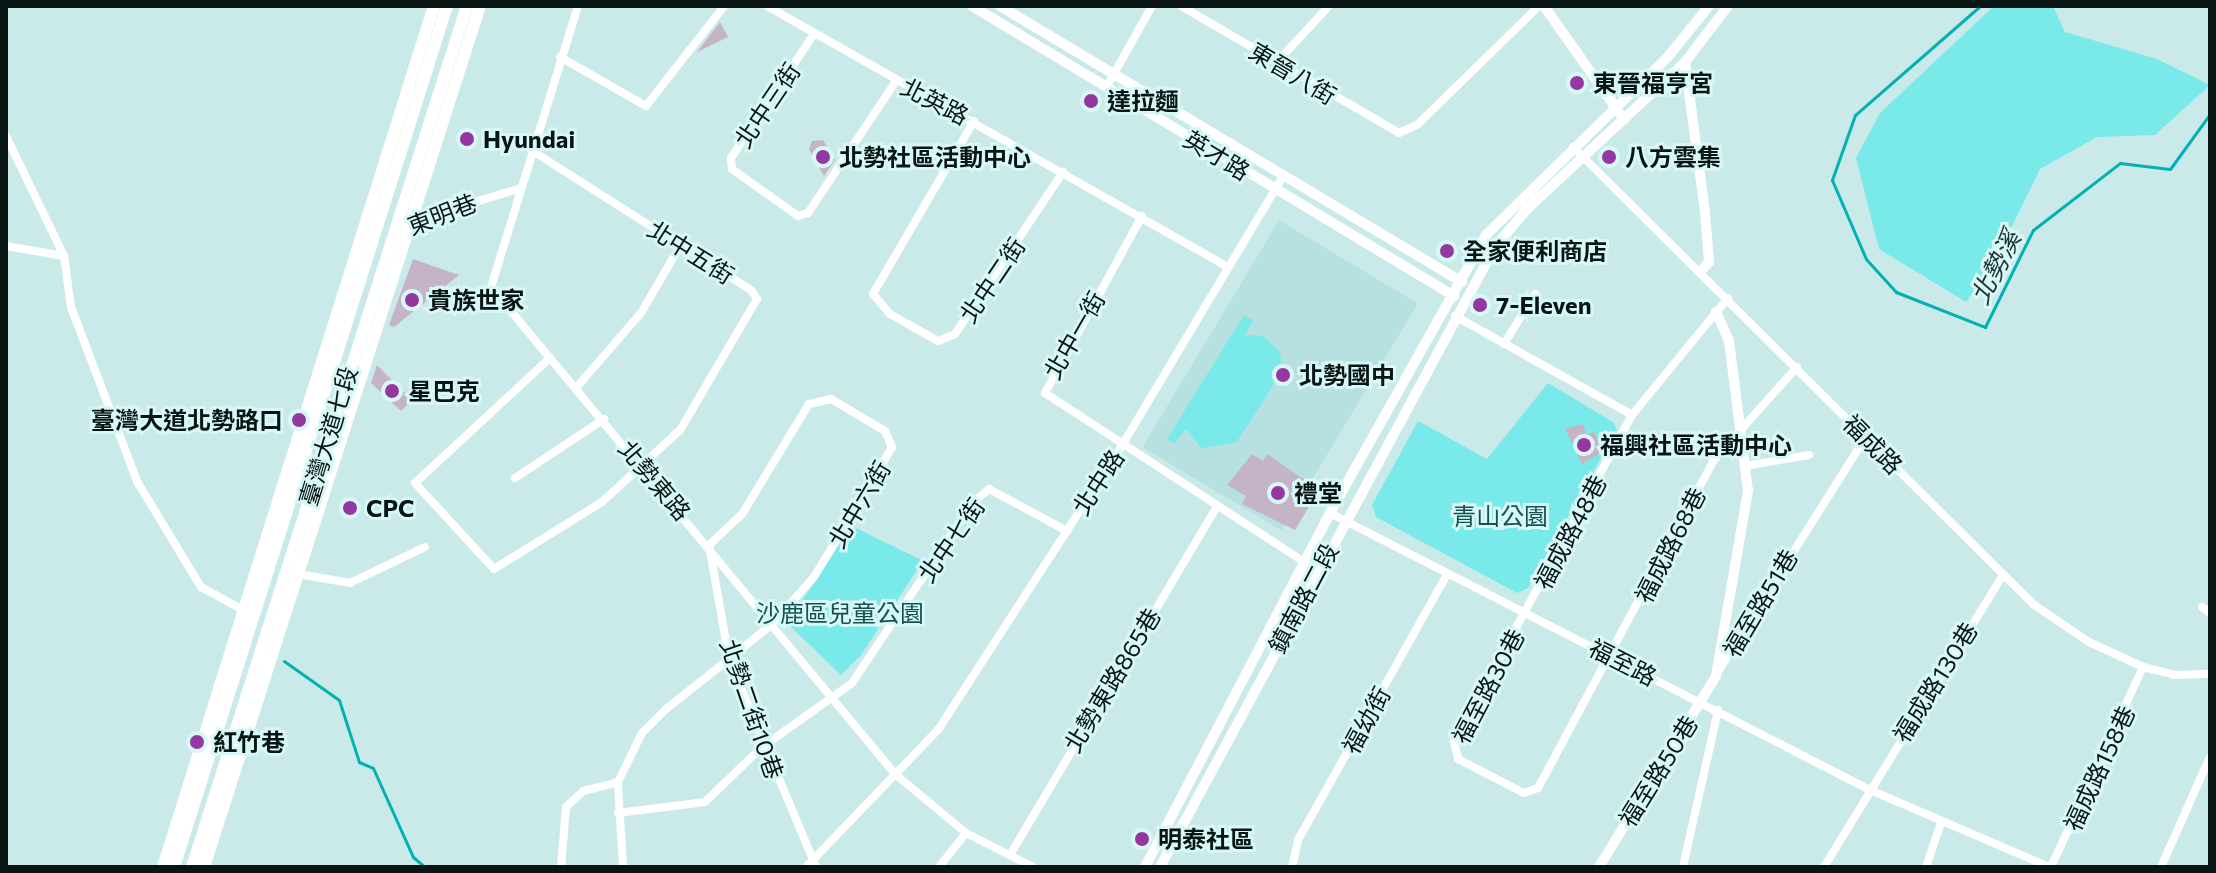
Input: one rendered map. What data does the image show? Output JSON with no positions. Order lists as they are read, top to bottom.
{
  "streets": {
    "main road": ["臺灣大道七段"],
    "street": [
      "東晉八街",
      "北英路",
      "北中三街",
      "英才路",
      "東明巷",
      "北中五街",
      "北中二街",
      "北中一街",
      "福成路",
      "北勢東路",
      "北中路",
      "北中六街",
      "福成路48巷",
      "北中七街",
      "福成路68巷",
      "鎮南路二段",
      "福至路51巷",
      "福至路",
      "北勢東路865巷",
      "福成路130巷",
      "福至路30巷",
      "北勢二街10巷",
      "福幼街",
      "福成路158巷",
      "福至路50巷"
    ]
  },
  "crossings": [
    ["北英路", "北中三街"],
    ["北英路", "北中二街"],
    ["北英路", "北中一街"],
    ["北英路", "北中路"],
    ["英才路", "北中路"],
    ["英才路", "鎮南路二段"],
    ["東明巷", "臺灣大道七段"],
    ["東明巷", "北勢東路"],
    ["北中五街", "北勢東路"],
    ["北中一街", "北中路"],
    ["北中一街", "鎮南路二段"],
    ["北中一街", "北勢東路865巷"],
    ["福成路", "福成路48巷"],
    ["福成路", "福成路68巷"],
    ["福成路", "鎮南路二段"],
    ["福成路", "福至路51巷"],
    ["福成路", "福成路130巷"],
    ["福成路", "福成路158巷"],
    ["北勢東路", "北中路"],
    ["北勢東路", "北中六街"],
    ["北勢東路", "北中七街"],
    ["北勢東路", "北勢東路865巷"],
    ["北勢東路", "北勢二街10巷"],
    ["北中路", "北中七街"],
    ["北中路", "北勢二街10巷"],
    ["北中六街", "北勢二街10巷"],
    ["福成路48巷", "福至路51巷"],
    ["福成路48巷", "福至路"],
    ["福成路48巷", "福至路30巷"],
    ["福成路68巷", "福至路51巷"],
    ["福成路68巷", "福至路"],
    ["福成路68巷", "福至路30巷"],
    ["鎮南路二段", "福至路"],
    ["福至路51巷", "福至路50巷"],
    ["福至路", "福成路130巷"],
    ["福至路", "福至路30巷"],
    ["福至路", "福幼街"],
    ["福至路", "福成路158巷"],
    ["福至路", "福至路50巷"]
  ],
  "water": ["北勢溪"],
  "parks": ["青山公園", "沙鹿區兒童公園"],
  "places": [
    "東晉福亨宮",
    "達拉麵",
    "Hyundai",
    "北勢社區活動中心",
    "八方雲集",
    "全家便利商店",
    "貴族世家",
    "7-Eleven",
    "北勢國中",
    "星巴克",
    "臺灣大道北勢路口",
    "福興社區活動中心",
    "禮堂",
    "CPC",
    "紅竹巷",
    "明泰社區"
  ]
}
